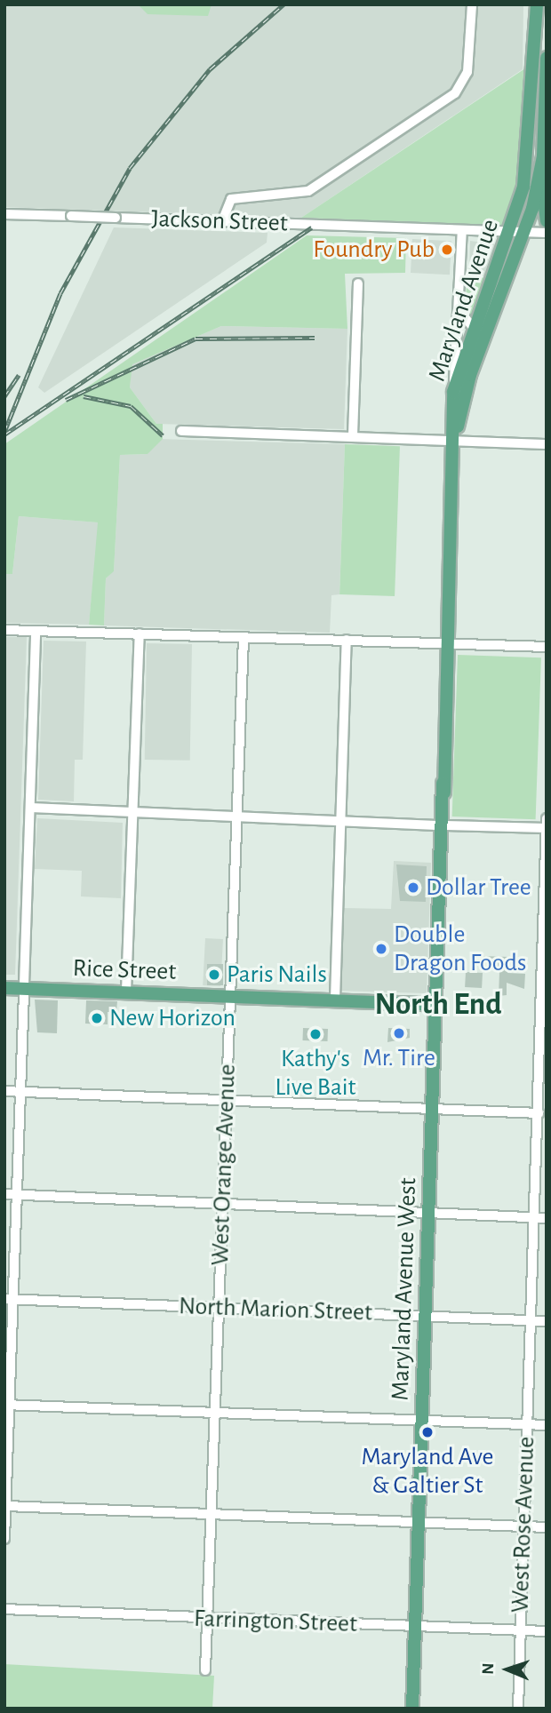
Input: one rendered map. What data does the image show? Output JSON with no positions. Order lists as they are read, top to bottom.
{
  "streets": {
    "main road": ["Maryland Avenue", "Rice Street", "Maryland Avenue West"],
    "street": [
      "Jackson Street",
      "West Orange Avenue",
      "North Marion Street",
      "West Rose Avenue",
      "Farrington Street"
    ]
  },
  "crossings": [
    ["Jackson Street", "Maryland Avenue"],
    ["Maryland Avenue", "Maryland Avenue West"],
    ["Rice Street", "West Orange Avenue"],
    ["Rice Street", "Maryland Avenue West"],
    ["West Orange Avenue", "North Marion Street"],
    ["West Orange Avenue", "Farrington Street"],
    ["Maryland Avenue West", "North Marion Street"],
    ["Maryland Avenue West", "Farrington Street"],
    ["North Marion Street", "West Rose Avenue"],
    ["West Rose Avenue", "Farrington Street"]
  ],
  "districts": ["North End"],
  "places": [
    "Foundry Pub",
    "Dollar Tree",
    "Double Dragon Foods",
    "Paris Nails",
    "New Horizon",
    "Mr. Tire",
    "Kathy's Live Bait",
    "Maryland Ave & Galtier St"
  ],
  "north": "left"
}
